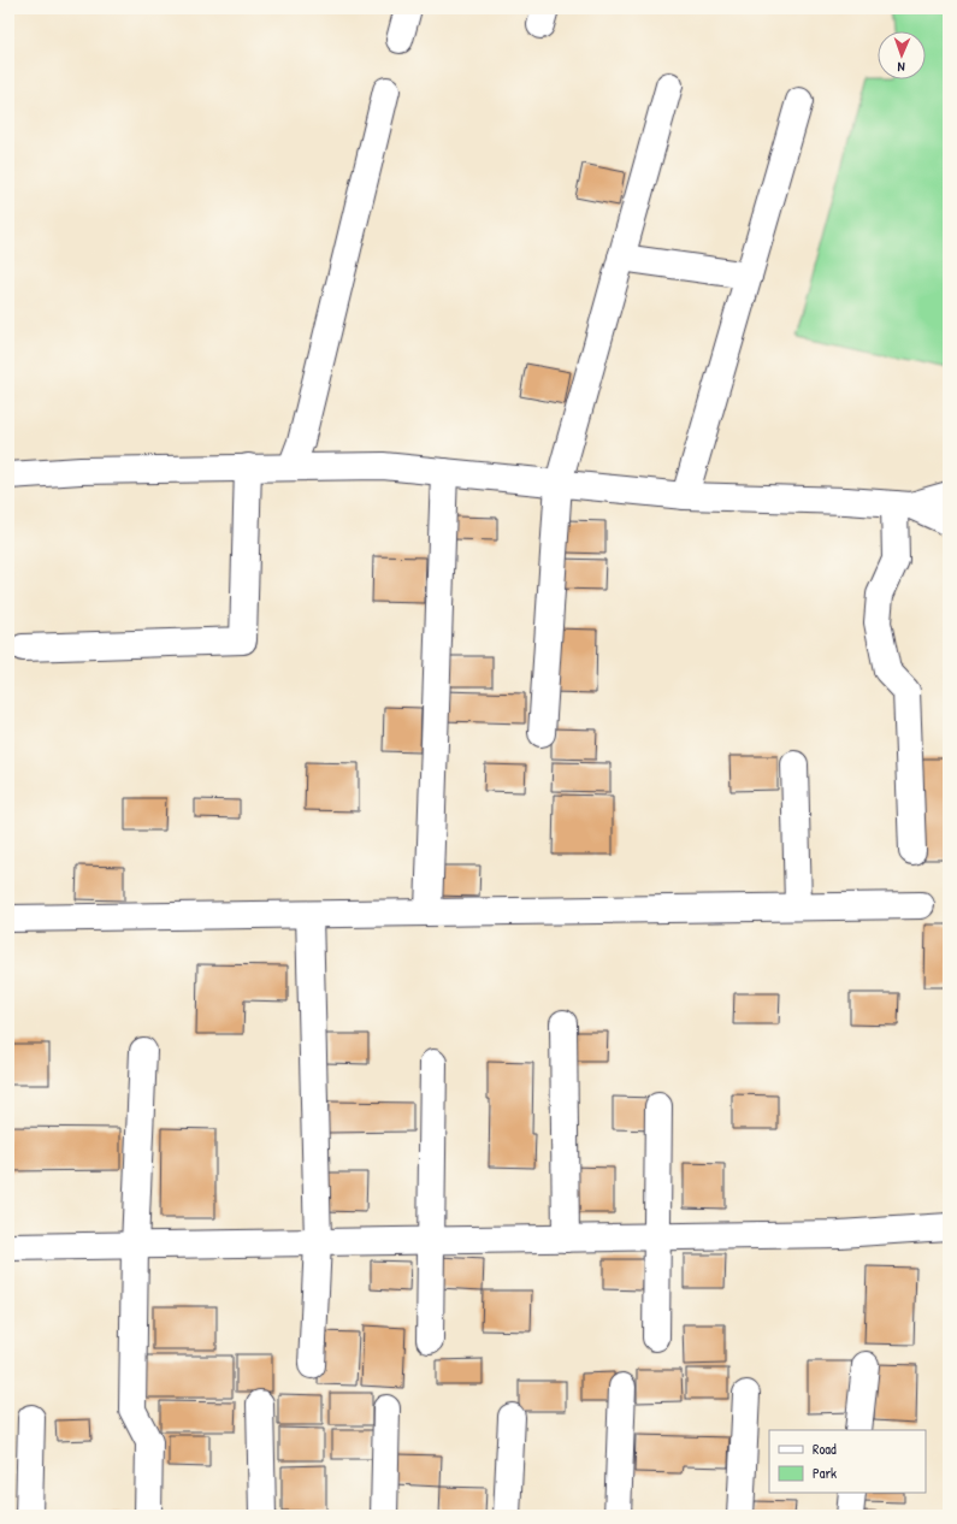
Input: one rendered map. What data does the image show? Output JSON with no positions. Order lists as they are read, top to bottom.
{
  "legend": ["Road", "Park"],
  "north": "bottom"
}
